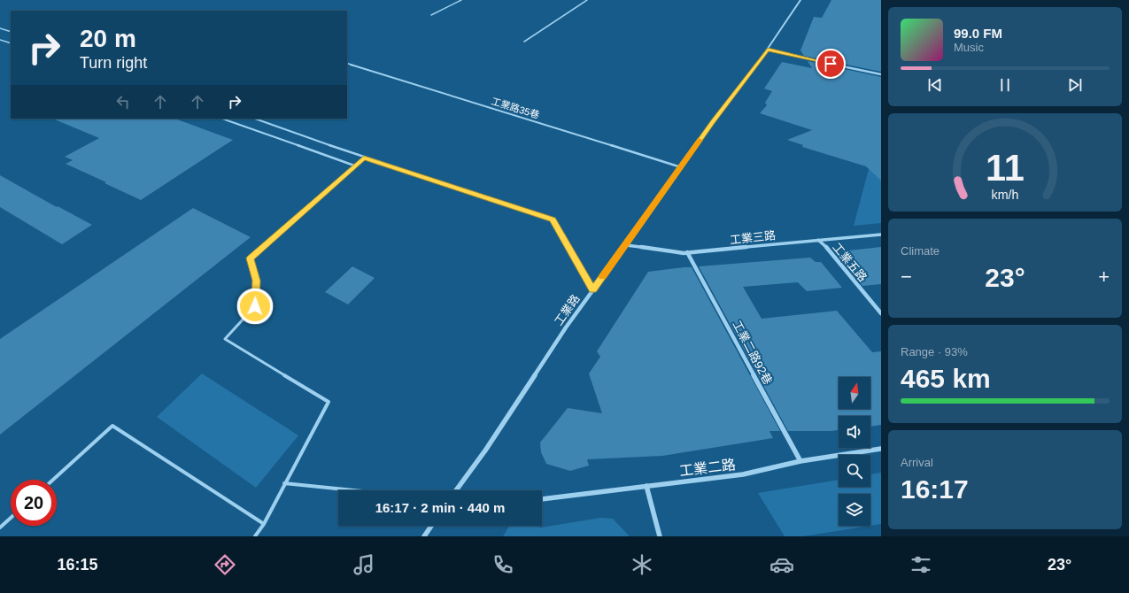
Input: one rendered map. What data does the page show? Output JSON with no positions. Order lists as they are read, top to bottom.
{
  "streets": {
    "street": [
      "工業三路",
      "工業五路",
      "工業路",
      "工業二路92巷",
      "工業二路"
    ],
    "lane": ["工業路35巷"]
  },
  "crossings": [
    ["工業路35巷", "工業路"],
    ["工業三路", "工業五路"],
    ["工業三路", "工業路"],
    ["工業三路", "工業二路92巷"],
    ["工業二路92巷", "工業二路"]
  ],
  "north": "top",
  "page": {
    "turn": ["20 m", "Turn right"],
    "song": ["99.0 FM", "Music"],
    "tile": [
      "Climate",
      ["Range · 93%", "465 km"],
      ["Arrival", "16:17"]
    ],
    "heat": ["−", "23°", "+"],
    "limit": "20",
    "trip": "16:17 · 2 min · 440 m",
    "tabs": ["16:15", "23°"],
    "gauge": ["11", "km/h"]
  }
}
